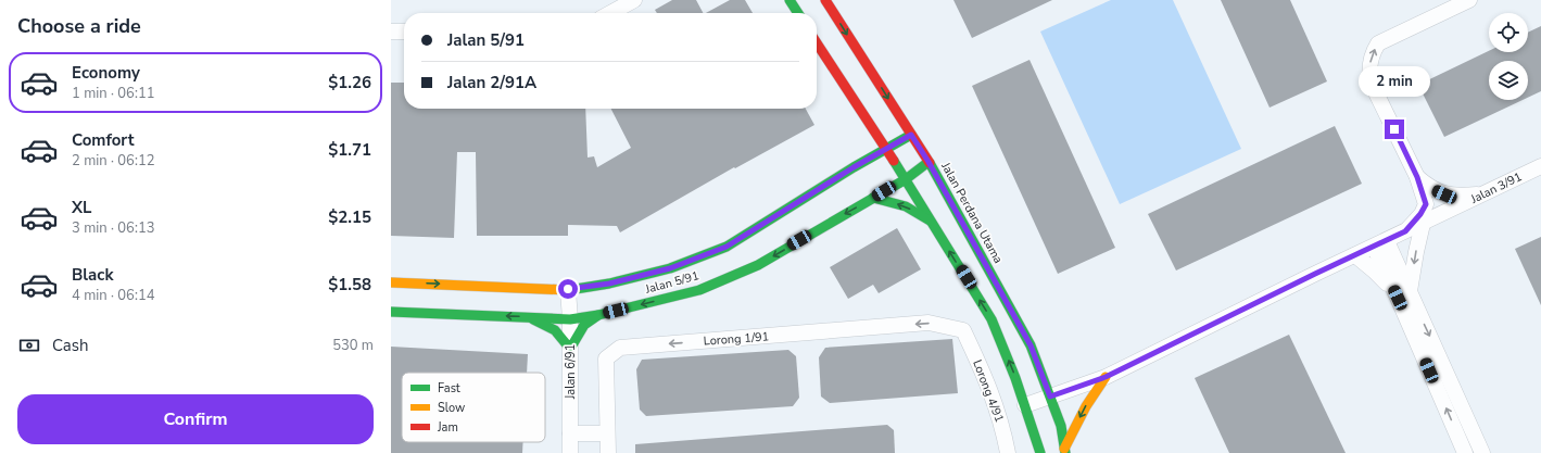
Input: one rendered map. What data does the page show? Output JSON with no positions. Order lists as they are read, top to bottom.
{
  "streets": {
    "street": [
      "Jalan 3/91",
      "Jalan Perdana Utama",
      "Jalan 5/91",
      "Lorong 1/91",
      "Jalan 6/91",
      "Lorong 4/91"
    ]
  },
  "crossings": [
    ["Jalan 3/91", "Jalan Perdana Utama"],
    ["Jalan Perdana Utama", "Jalan 5/91"],
    ["Jalan 5/91", "Jalan 6/91"],
    ["Lorong 1/91", "Lorong 4/91"]
  ],
  "one_way": ["Lorong 1/91"],
  "legend": ["Fast", "Slow", "Jam"],
  "page": {
    "heading": "Choose a ride",
    "banner": ["Jalan 5/91", "Jalan 2/91A"],
    "list": [
      {
        "name": "Economy",
        "note": "1 min · 06:11",
        "value": "$1.26"
      },
      {
        "name": "Comfort",
        "note": "2 min · 06:12",
        "value": "$1.71"
      },
      {
        "name": "XL",
        "note": "3 min · 06:13",
        "value": "$2.15"
      },
      {
        "name": "Black",
        "note": "4 min · 06:14",
        "value": "$1.58"
      }
    ],
    "bubble": "2 min",
    "pay": ["Cash", "530 m"],
    "buttons": "Confirm"
  }
}
